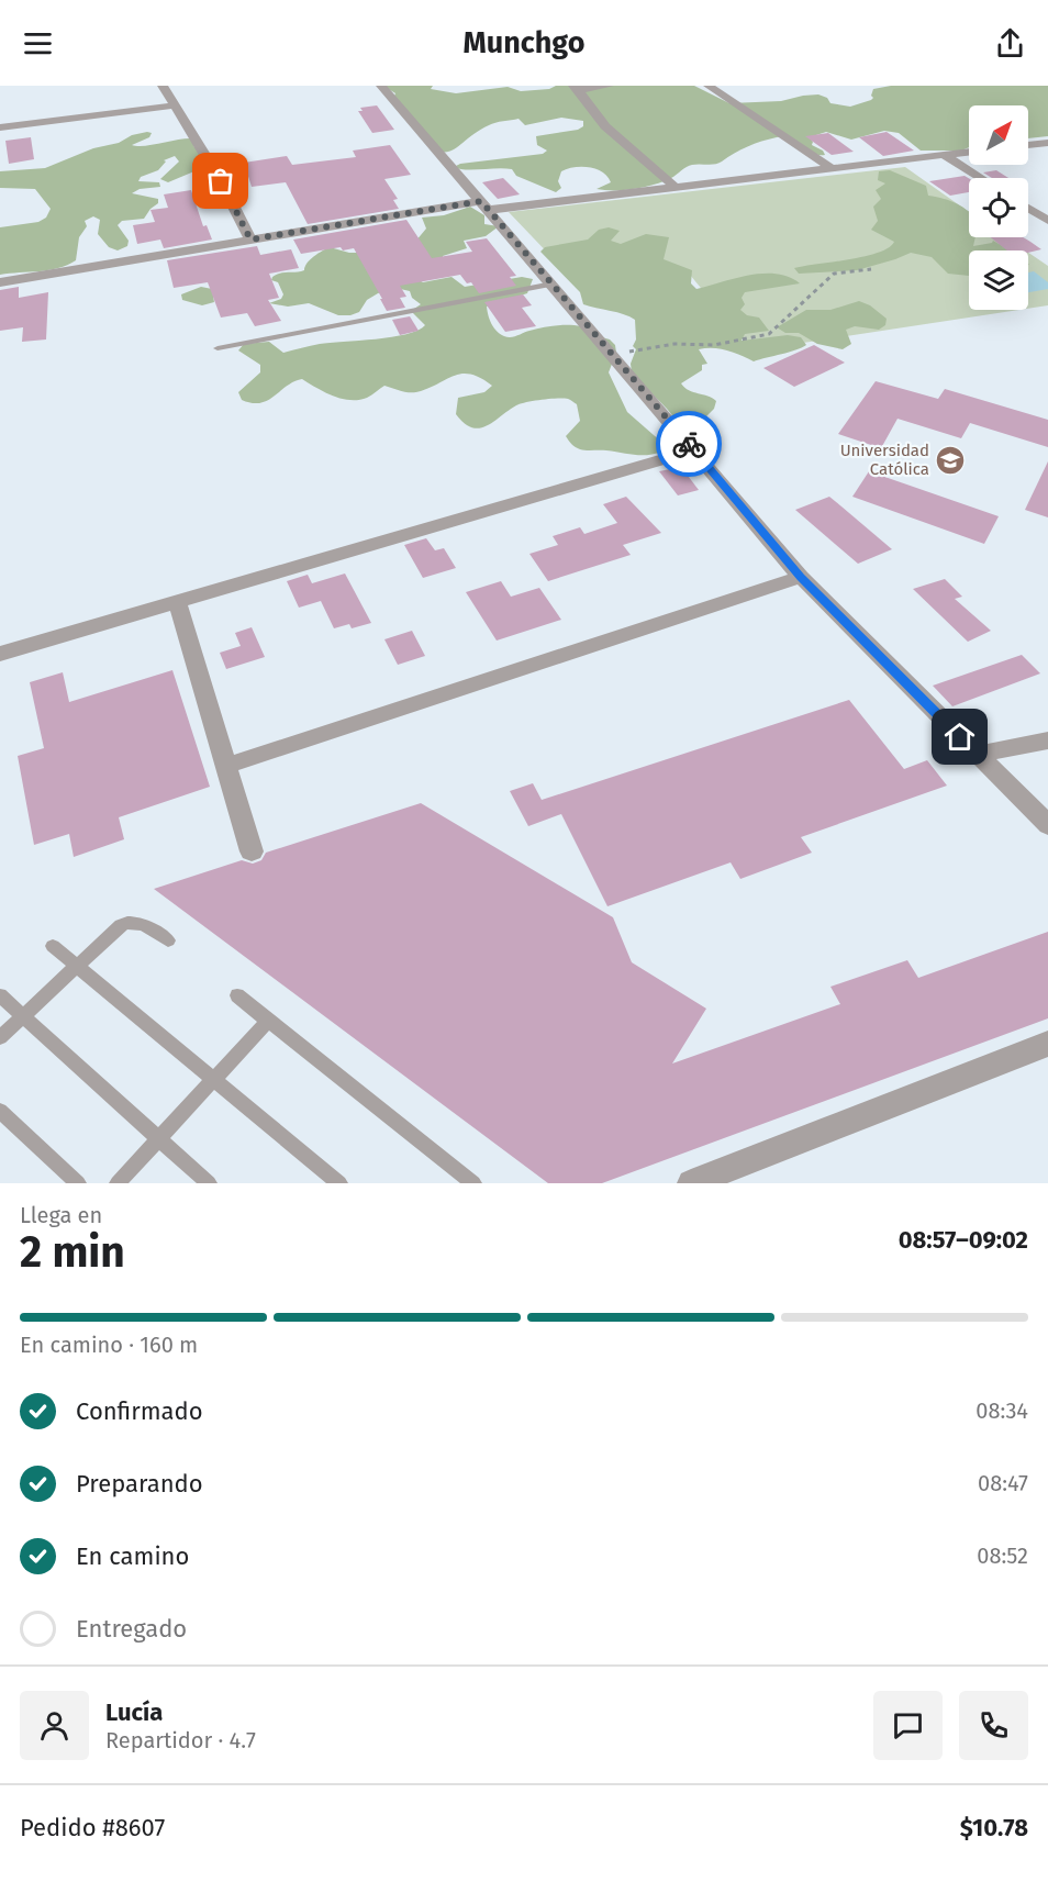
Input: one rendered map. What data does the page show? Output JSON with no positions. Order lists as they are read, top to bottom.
{
  "places": {
    "school or university": ["Universidad Católica"]
  },
  "north": "top right",
  "page": {
    "header": "Munchgo",
    "heading": ["2 min", "Llega en", "08:57–09:02"],
    "panel": [
      "Lucía",
      "Repartidor · 4.7",
      "Pedido #8607",
      "$10.78"
    ],
    "bar": "En camino · 160 m",
    "list": [
      ["Confirmado", "08:34"],
      ["Preparando", "08:47"],
      ["En camino", "08:52"],
      "Entregado"
    ]
  }
}
